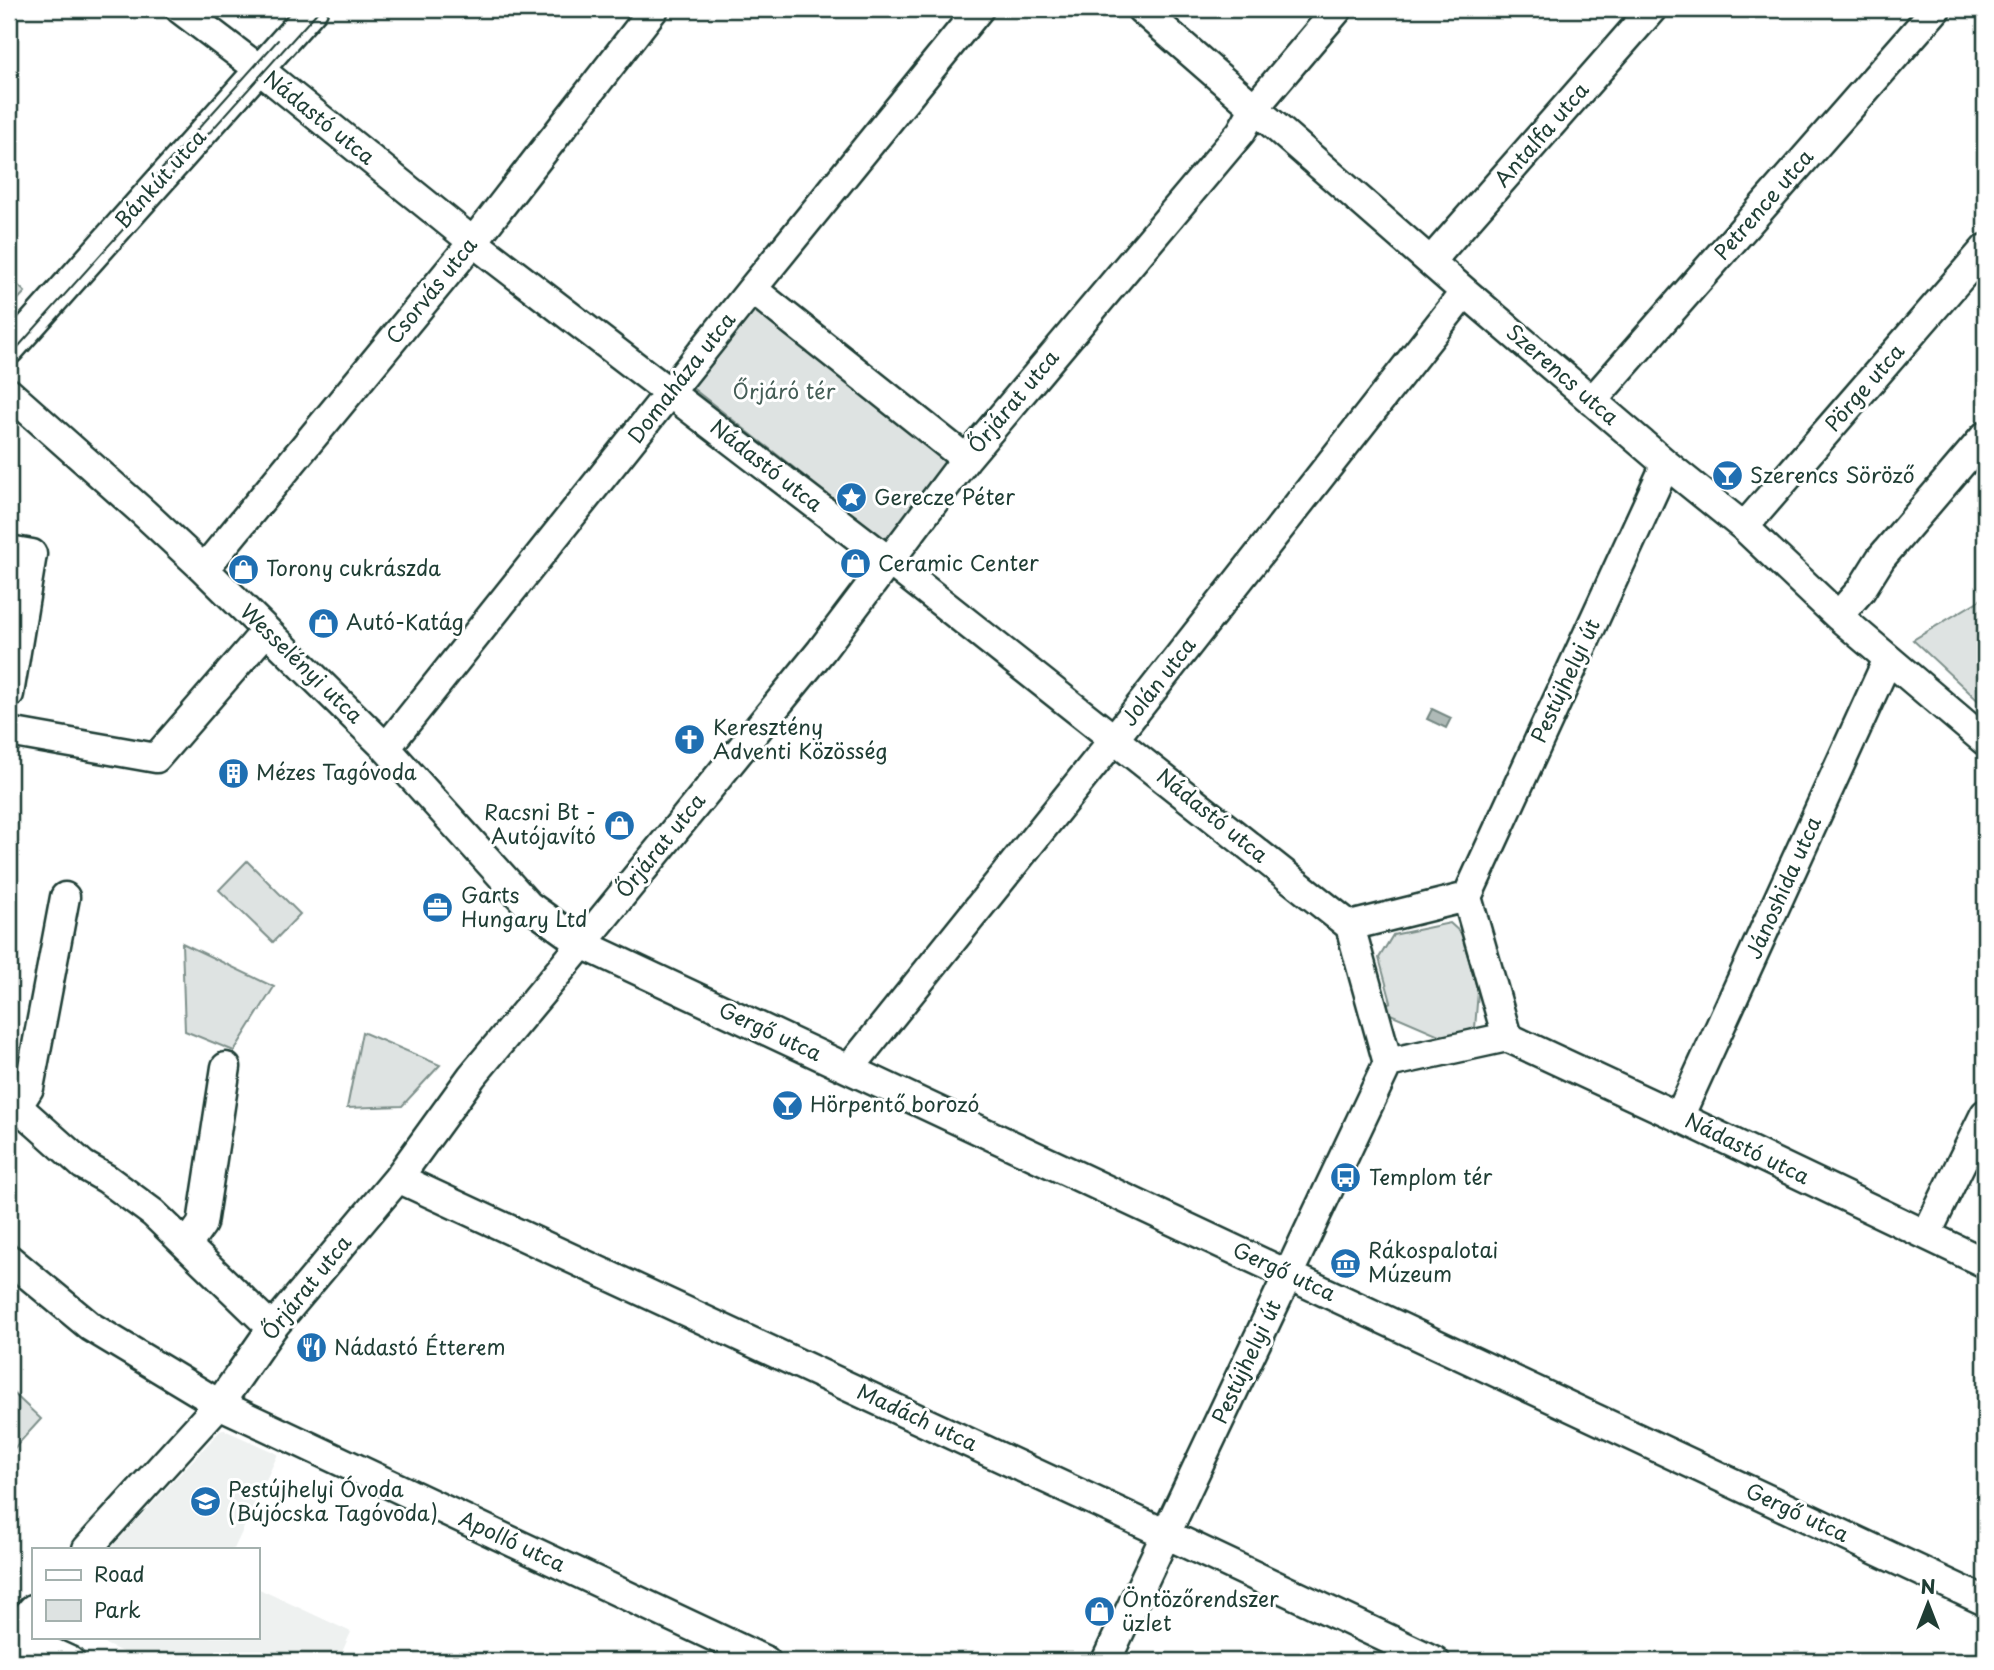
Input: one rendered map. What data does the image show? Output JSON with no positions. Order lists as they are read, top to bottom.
{
  "streets": {
    "street": [
      "Nádastó utca",
      "Antalfa utca",
      "Bánkút utca",
      "Petrence utca",
      "Csorvás utca",
      "Szerencs utca",
      "Domaháza utca",
      "Pörge utca",
      "Őrjárat utca",
      "Wesselényi utca",
      "Pestújhelyi út",
      "Jolán utca",
      "Jánoshida utca",
      "Gergő utca",
      "Madách utca",
      "Apolló utca"
    ]
  },
  "crossings": [
    ["Nádastó utca", "Bánkút utca"],
    ["Nádastó utca", "Csorvás utca"],
    ["Nádastó utca", "Domaháza utca"],
    ["Nádastó utca", "Őrjárat utca"],
    ["Nádastó utca", "Jolán utca"],
    ["Nádastó utca", "Jánoshida utca"],
    ["Antalfa utca", "Szerencs utca"],
    ["Petrence utca", "Szerencs utca"],
    ["Csorvás utca", "Wesselényi utca"],
    ["Szerencs utca", "Pörge utca"],
    ["Szerencs utca", "Őrjárat utca"],
    ["Szerencs utca", "Pestújhelyi út"],
    ["Szerencs utca", "Jolán utca"],
    ["Szerencs utca", "Jánoshida utca"],
    ["Domaháza utca", "Wesselényi utca"],
    ["Őrjárat utca", "Wesselényi utca"],
    ["Őrjárat utca", "Gergő utca"],
    ["Őrjárat utca", "Madách utca"],
    ["Őrjárat utca", "Apolló utca"],
    ["Wesselényi utca", "Gergő utca"],
    ["Pestújhelyi út", "Gergő utca"],
    ["Pestújhelyi út", "Madách utca"],
    ["Jolán utca", "Gergő utca"]
  ],
  "parks": ["Őrjáró tér"],
  "places": {
    "bar": ["Szerencs Söröző", "Hörpentő borozó"],
    "place": ["Gerecze Péter"],
    "shop": [
      "Ceramic Center",
      "Torony cukrászda",
      "Autó-Katág",
      "Racsni Bt - Autójavító",
      "Öntözőrendszer üzlet"
    ],
    "church": ["Keresztény Adventi Közösség"],
    "building": ["Mézes Tagóvoda"],
    "office": ["Garts Hungary Ltd"],
    "bus stop": ["Templom tér"],
    "museum": ["Rákospalotai Múzeum"],
    "restaurant": ["Nádastó Étterem"],
    "school or university": ["Pestújhelyi Óvoda (Bújócska Tagóvoda)"]
  },
  "legend": ["Road", "Park"],
  "north": "top"
}
